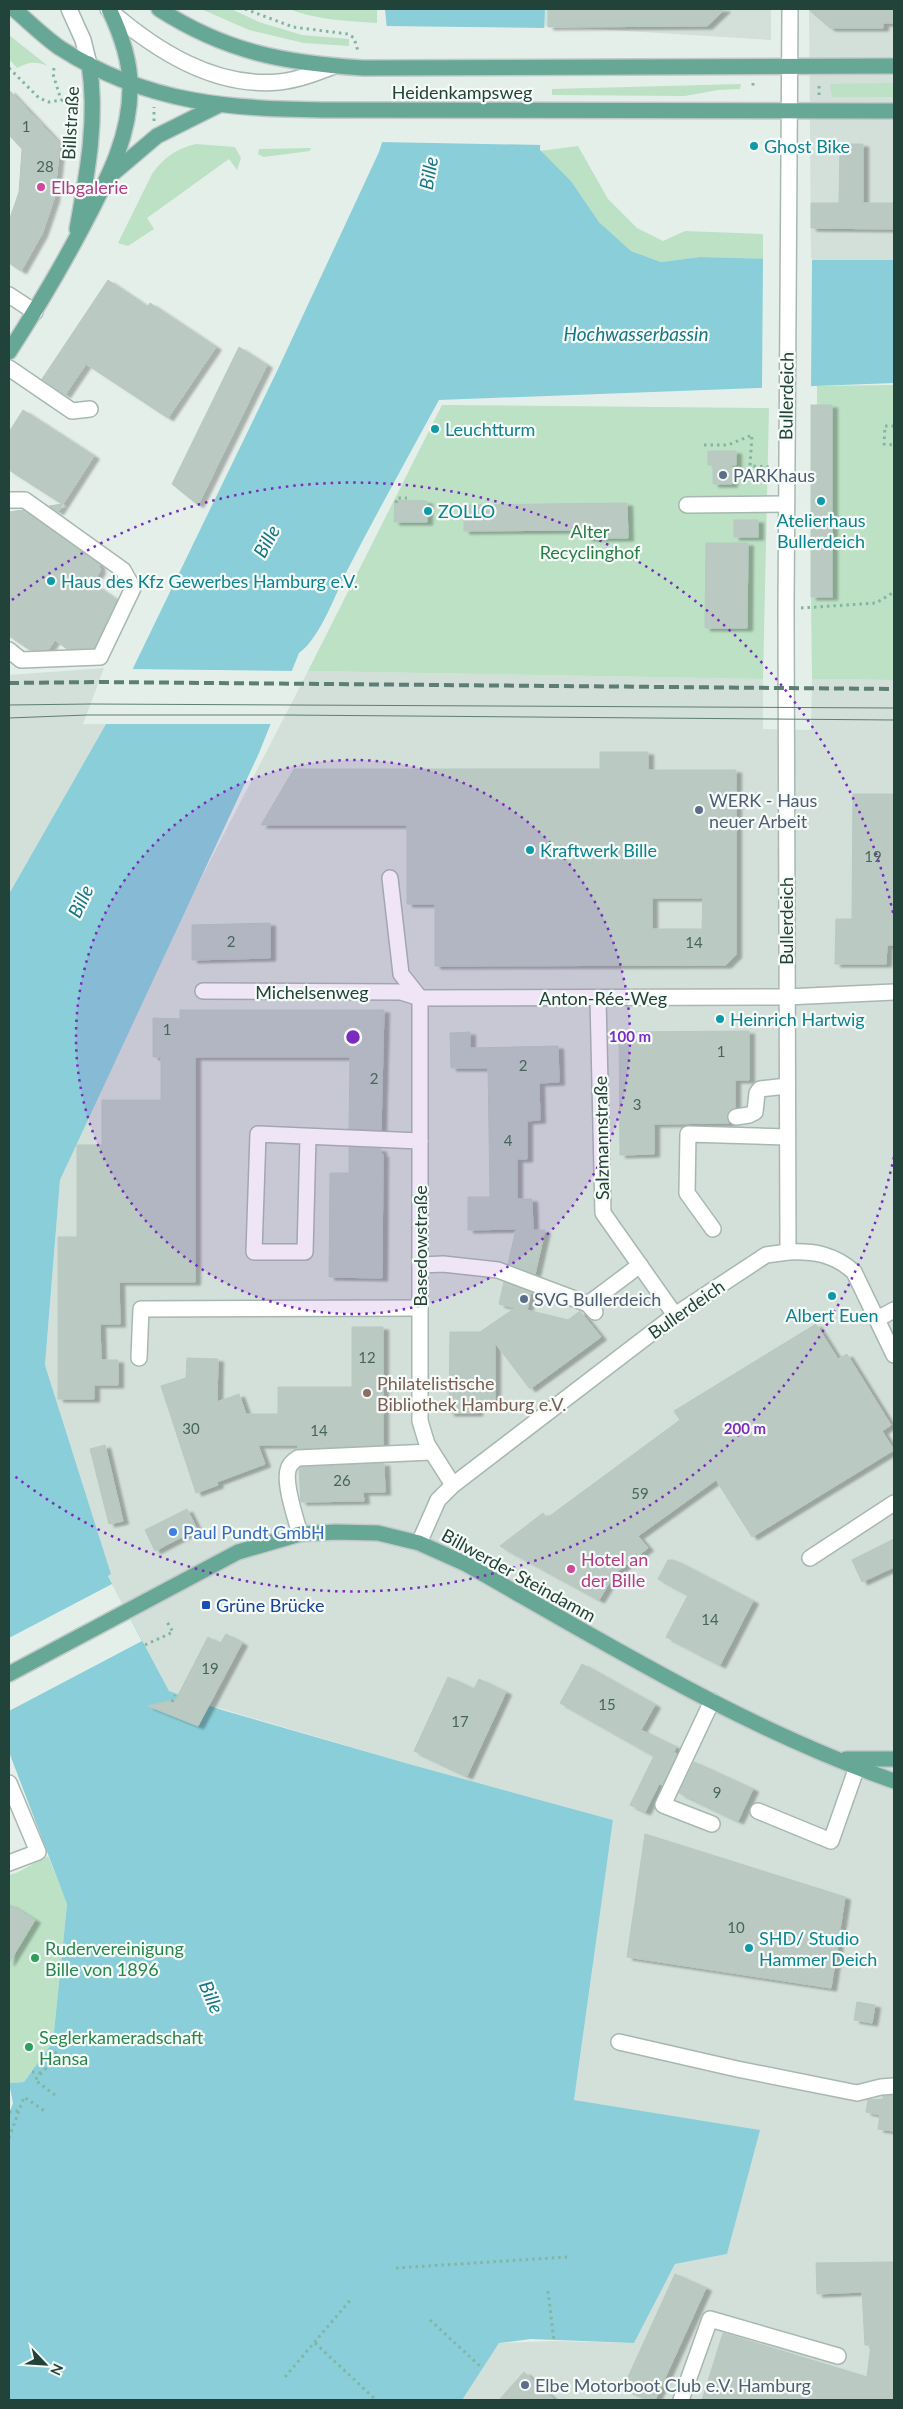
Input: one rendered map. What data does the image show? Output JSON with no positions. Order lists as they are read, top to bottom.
{
  "streets": {
    "main road": ["Heidenkampsweg", "Billstraße", "Billwerder Steindamm"],
    "street": [
      "Bullerdeich",
      "Michelsenweg",
      "Anton-Rée-Weg",
      "Salzmannstraße",
      "Basedowstraße"
    ]
  },
  "crossings": [
    ["Heidenkampsweg", "Billstraße"],
    ["Heidenkampsweg", "Bullerdeich"],
    ["Bullerdeich", "Anton-Rée-Weg"],
    ["Bullerdeich", "Salzmannstraße"],
    ["Bullerdeich", "Basedowstraße"],
    ["Bullerdeich", "Billwerder Steindamm"],
    ["Michelsenweg", "Anton-Rée-Weg"],
    ["Michelsenweg", "Basedowstraße"],
    ["Anton-Rée-Weg", "Salzmannstraße"],
    ["Anton-Rée-Weg", "Basedowstraße"]
  ],
  "water": ["Bille", "Hochwasserbassin"],
  "parks": ["Alter Recyclinghof"],
  "places": {
    "other": [
      "Ghost Bike",
      "Elbgalerie",
      "Leuchtturm",
      "PARKhaus",
      "Atelierhaus Bullerdeich",
      "ZOLLO",
      "Haus des Kfz Gewerbes Hamburg e.V.",
      "WERK - Haus neuer Arbeit",
      "Kraftwerk Bille",
      "Heinrich Hartwig",
      "Albert Euen",
      "SVG Bullerdeich",
      "Philatelistische Bibliothek Hamburg e.V.",
      "Paul Pundt GmbH",
      "Hotel an der Bille",
      "SHD/ Studio Hammer Deich",
      "Rudervereinigung Bille von 1896",
      "Seglerkameradschaft Hansa",
      "Elbe Motorboot Club e.V. Hamburg"
    ],
    "transit": ["Grüne Brücke"]
  },
  "house_numbers": [
    "1",
    "28",
    "19",
    "2",
    "14",
    "1",
    "1",
    "2",
    "2",
    "3",
    "4",
    "12",
    "30",
    "14",
    "26",
    "59",
    "14",
    "19",
    "15",
    "17",
    "9",
    "10"
  ],
  "north": "bottom right",
  "rings": ["100 m", "200 m"]
}
